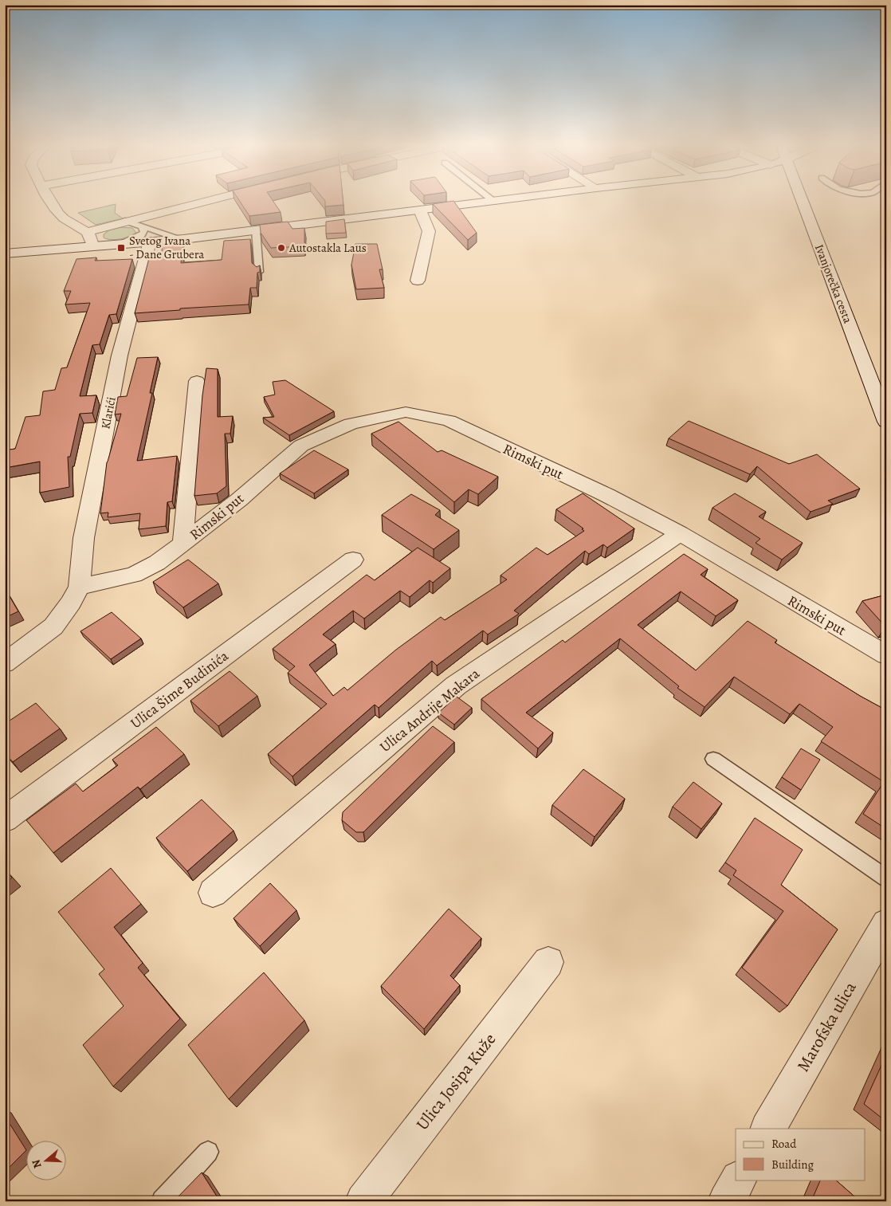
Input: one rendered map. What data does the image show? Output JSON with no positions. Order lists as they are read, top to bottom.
{
  "streets": {
    "street": [
      "Ivanjorečka cesta",
      "Klarići",
      "Rimski put",
      "Ulica Šime Budinića",
      "Ulica Andrije Makara",
      "Marofska ulica",
      "Ulica Josipa Kuže"
    ]
  },
  "crossings": [
    ["Klarići", "Rimski put"],
    ["Rimski put", "Ulica Andrije Makara"]
  ],
  "places": {
    "transit": ["Svetog Ivana - Dane Grubera"],
    "other": ["Autostakla Laus"]
  },
  "legend": ["Road", "Building"],
  "north": "left"
}
